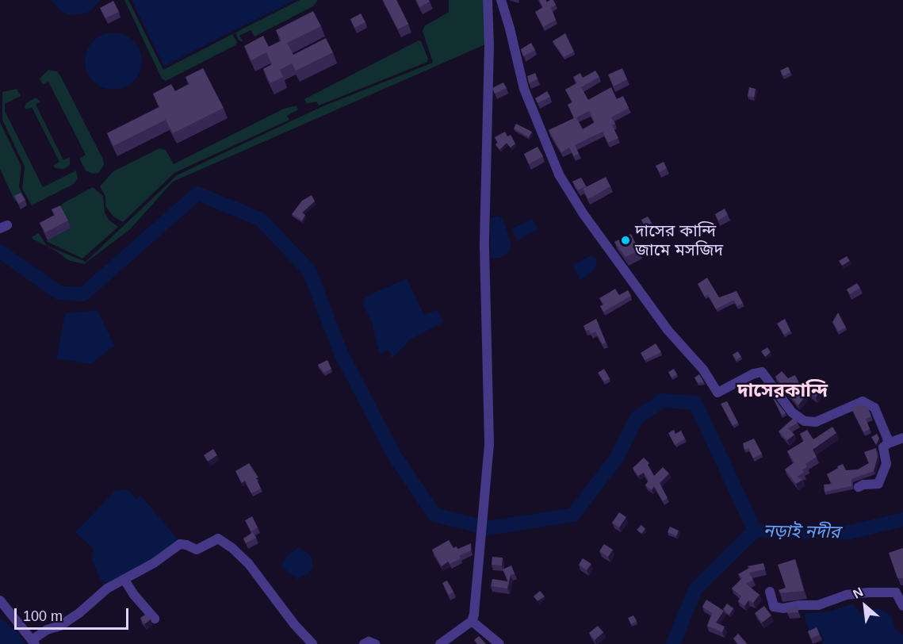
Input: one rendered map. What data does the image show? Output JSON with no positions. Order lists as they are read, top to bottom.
{
  "districts": ["দাসেরকান্দি"],
  "water": ["নড়াই নদীর"],
  "places": ["দাসের কান্দি জামে মসজিদ"],
  "scale_bar": "100 m",
  "north": "top left"
}
